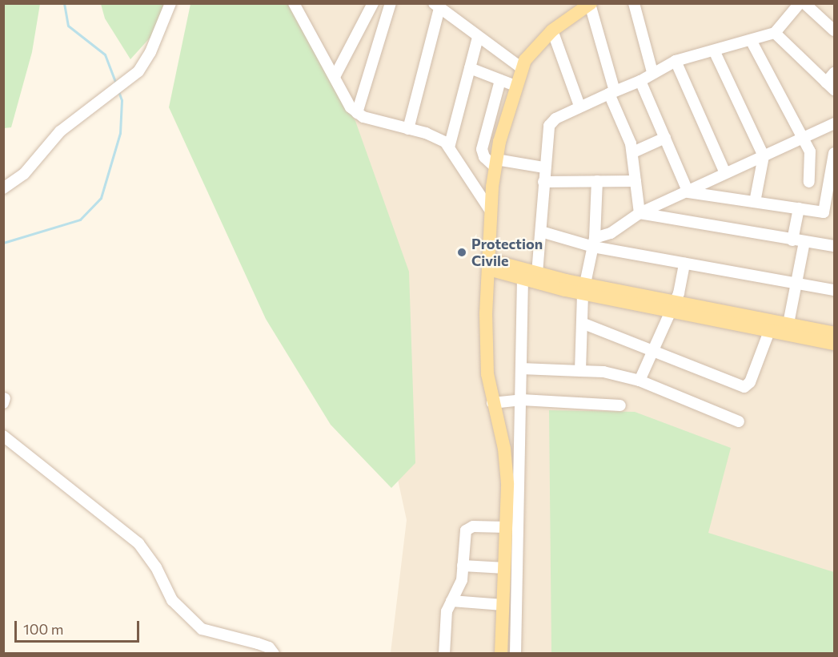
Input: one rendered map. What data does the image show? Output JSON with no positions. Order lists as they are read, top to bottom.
{
  "places": ["Protection Civile"],
  "scale_bar": "100 m"
}
